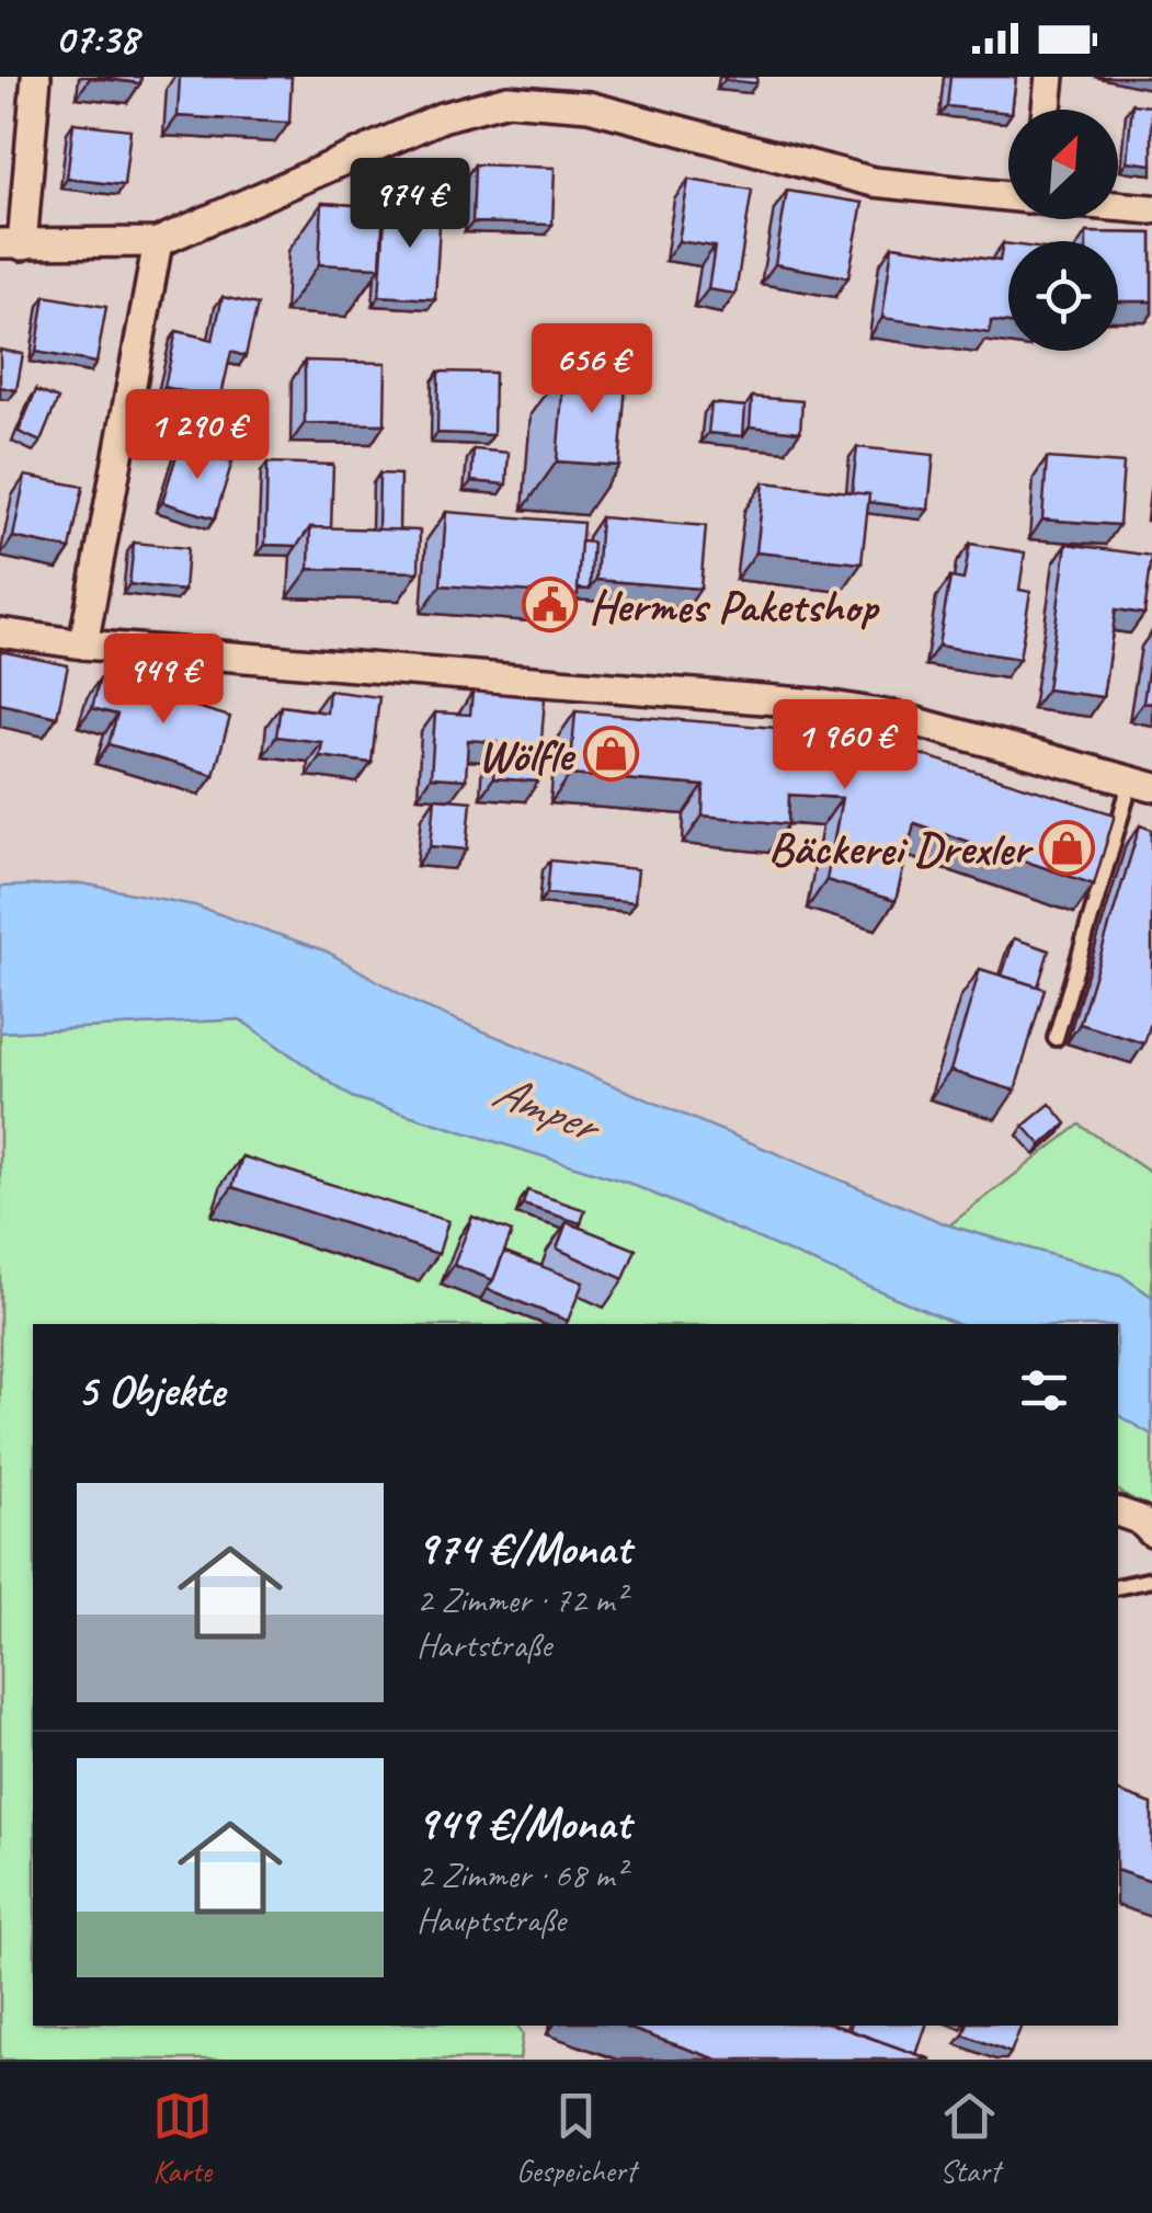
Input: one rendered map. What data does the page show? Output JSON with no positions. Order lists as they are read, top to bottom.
{
  "water": ["Amper"],
  "places": {
    "public building": ["Hermes Paketshop"],
    "shop": ["Wölfle", "Bäckerei Drexler"]
  },
  "north": "top right",
  "page": {
    "status": "07:38",
    "price": [
      "974 €",
      "656 €",
      "1 290 €",
      "949 €",
      "1 960 €"
    ],
    "heading": "5 Objekte",
    "list": [
      {
        "name": "974 €/Monat",
        "note": "2 Zimmer · 72 m² · Hartstraße"
      },
      {
        "name": "949 €/Monat",
        "note": "2 Zimmer · 68 m² · Hauptstraße"
      }
    ],
    "tabs": ["Karte", "Gespeichert", "Start"]
  }
}
